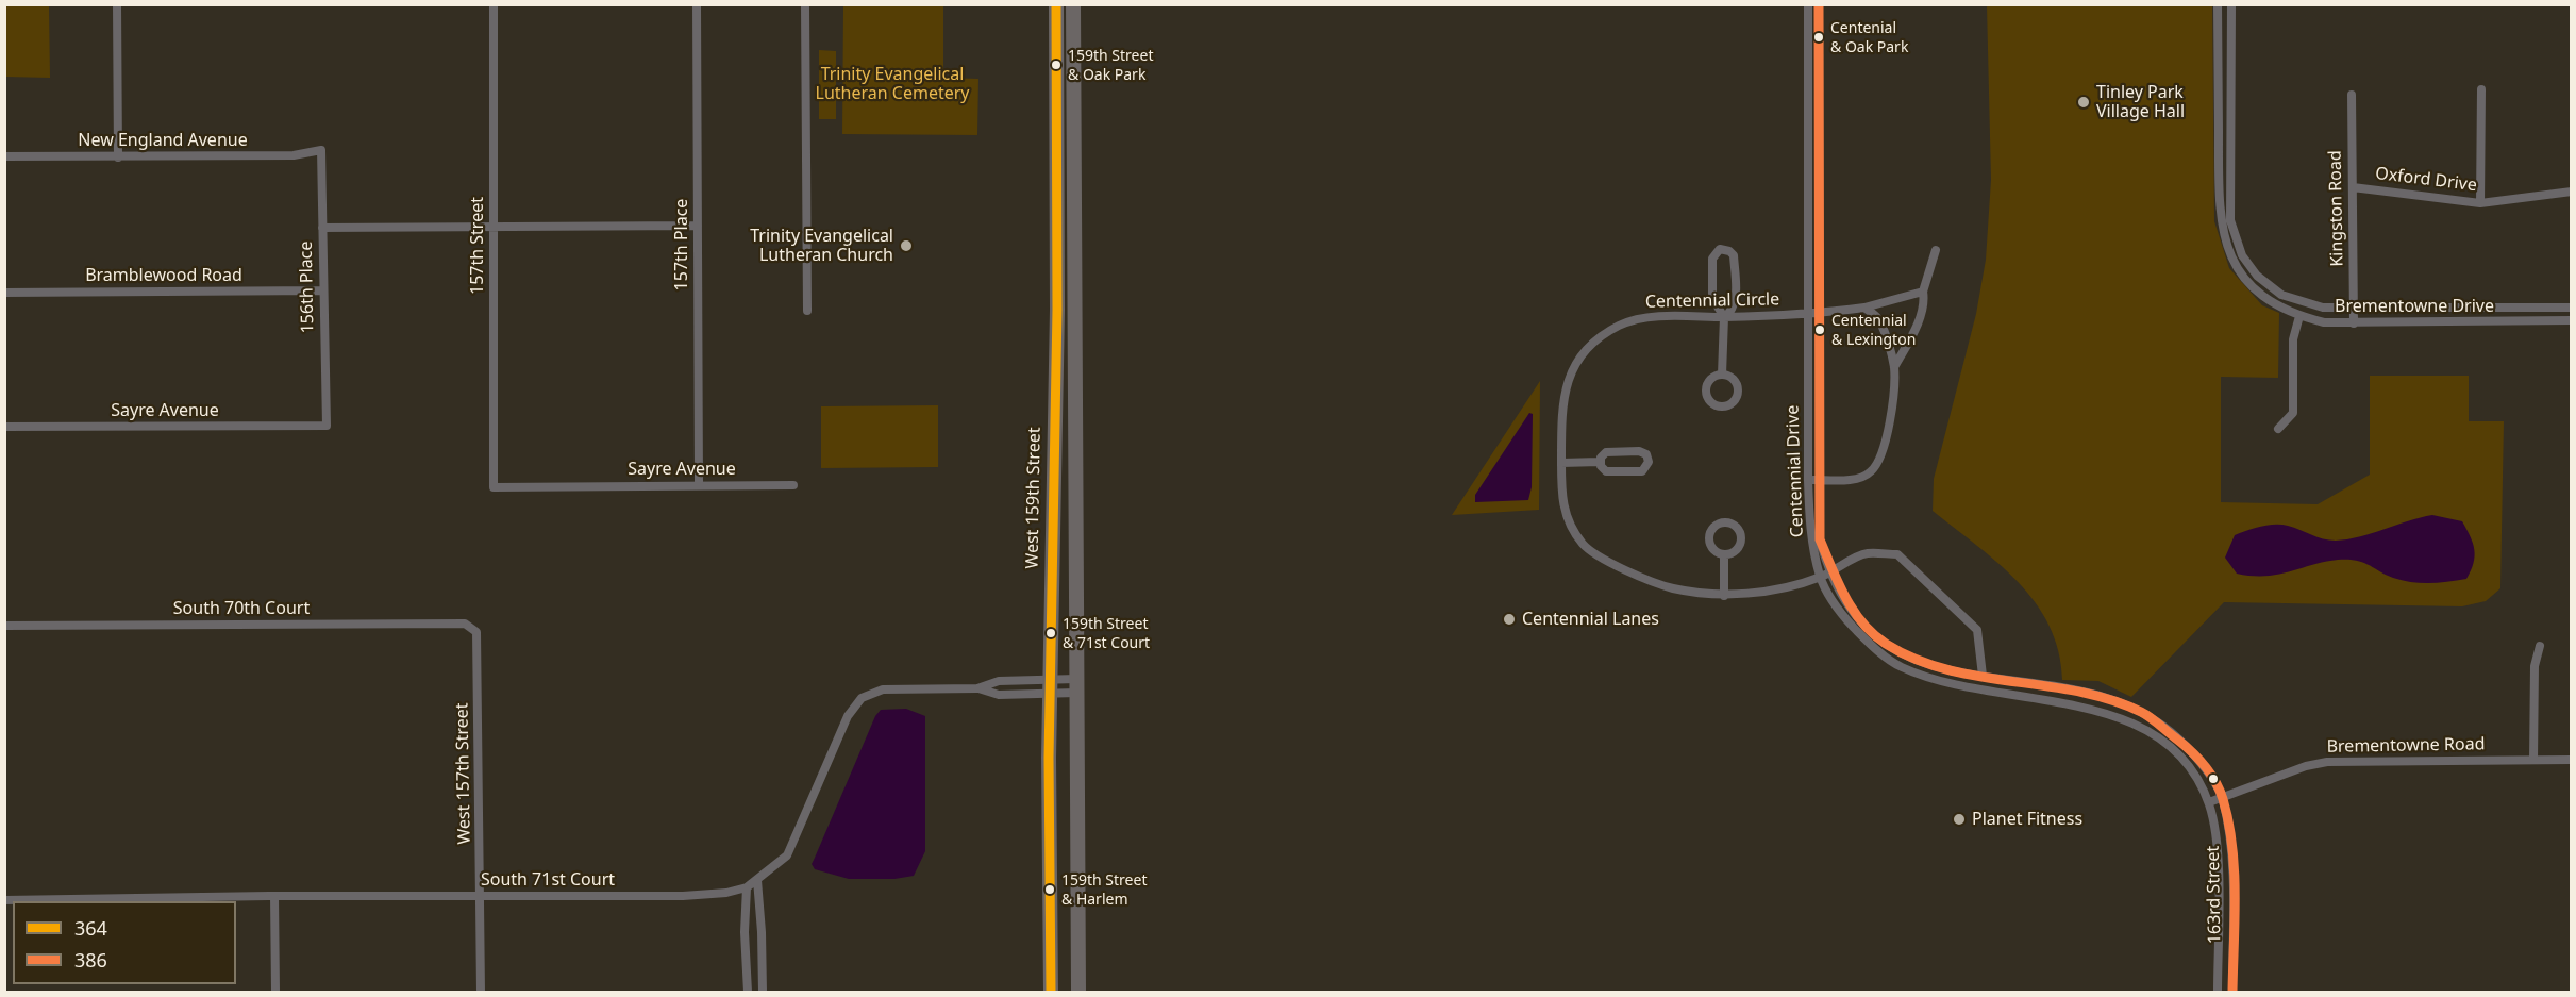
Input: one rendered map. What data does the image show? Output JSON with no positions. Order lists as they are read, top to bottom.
{
  "streets": {
    "main road": ["West 159th Street"],
    "street": [
      "New England Avenue",
      "Oxford Drive",
      "Kingston Road",
      "157th Place",
      "157th Street",
      "Bramblewood Road",
      "156th Place",
      "Centennial Circle",
      "Brementowne Drive",
      "Sayre Avenue",
      "Centennial Drive",
      "South 70th Court",
      "Brementowne Road",
      "West 157th Street",
      "South 71st Court",
      "163rd Street"
    ]
  },
  "crossings": [
    ["New England Avenue", "156th Place"],
    ["Oxford Drive", "Kingston Road"],
    ["Kingston Road", "Brementowne Drive"],
    ["157th Place", "Sayre Avenue"],
    ["157th Street", "Sayre Avenue"],
    ["Bramblewood Road", "156th Place"],
    ["156th Place", "Sayre Avenue"],
    ["Centennial Circle", "Centennial Drive"],
    ["Centennial Drive", "Brementowne Road"],
    ["Centennial Drive", "163rd Street"],
    ["West 159th Street", "South 71st Court"],
    ["South 70th Court", "West 157th Street"],
    ["Brementowne Road", "163rd Street"],
    ["West 157th Street", "South 71st Court"]
  ],
  "parks": ["Trinity Evangelical Lutheran Cemetery"],
  "places": [
    "Centenial & Oak Park",
    "159th Street & Oak Park",
    "Tinley Park Village Hall",
    "Trinity Evangelical Lutheran Church",
    "Centennial & Lexington",
    "Centennial Lanes",
    "159th Street & 71st Court",
    "Planet Fitness",
    "159th Street & Harlem"
  ],
  "lines": ["transit line 364", "transit line 386"],
  "legend": ["364", "386"]
}
